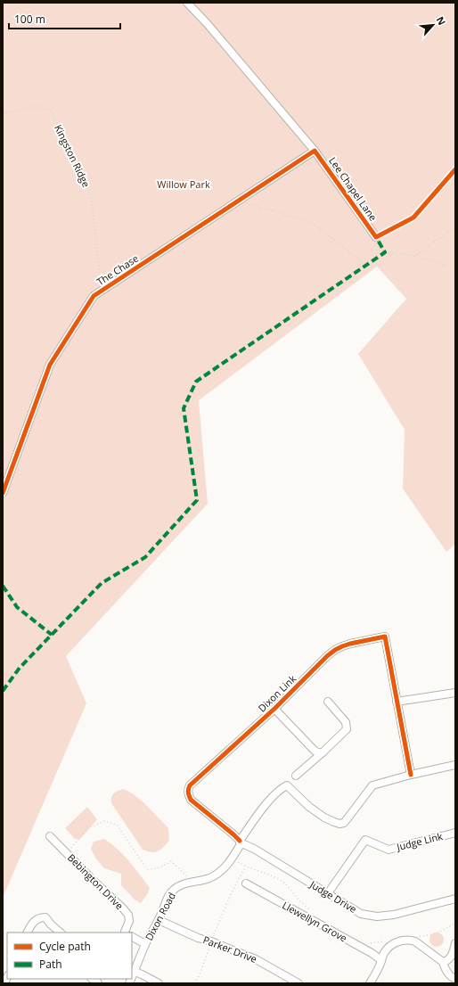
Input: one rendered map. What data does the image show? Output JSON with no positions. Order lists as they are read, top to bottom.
{
  "streets": {
    "street": [
      "Lee Chapel Lane",
      "The Chase",
      "Dixon Link",
      "Judge Link",
      "Bebington Drive",
      "Judge Drive",
      "Dixon Road",
      "Llewellyn Grove",
      "Parker Drive"
    ],
    "path": ["Kingston Ridge"]
  },
  "crossings": [
    ["Kingston Ridge", "The Chase"],
    ["Lee Chapel Lane", "The Chase"],
    ["Dixon Link", "Judge Drive"],
    ["Dixon Link", "Dixon Road"],
    ["Judge Link", "Judge Drive"],
    ["Bebington Drive", "Dixon Road"],
    ["Judge Drive", "Dixon Road"],
    ["Dixon Road", "Parker Drive"]
  ],
  "parks": ["Willow Park"],
  "legend": ["Cycle path", "Path"],
  "scale_bar": "100 m",
  "north": "top right"
}
